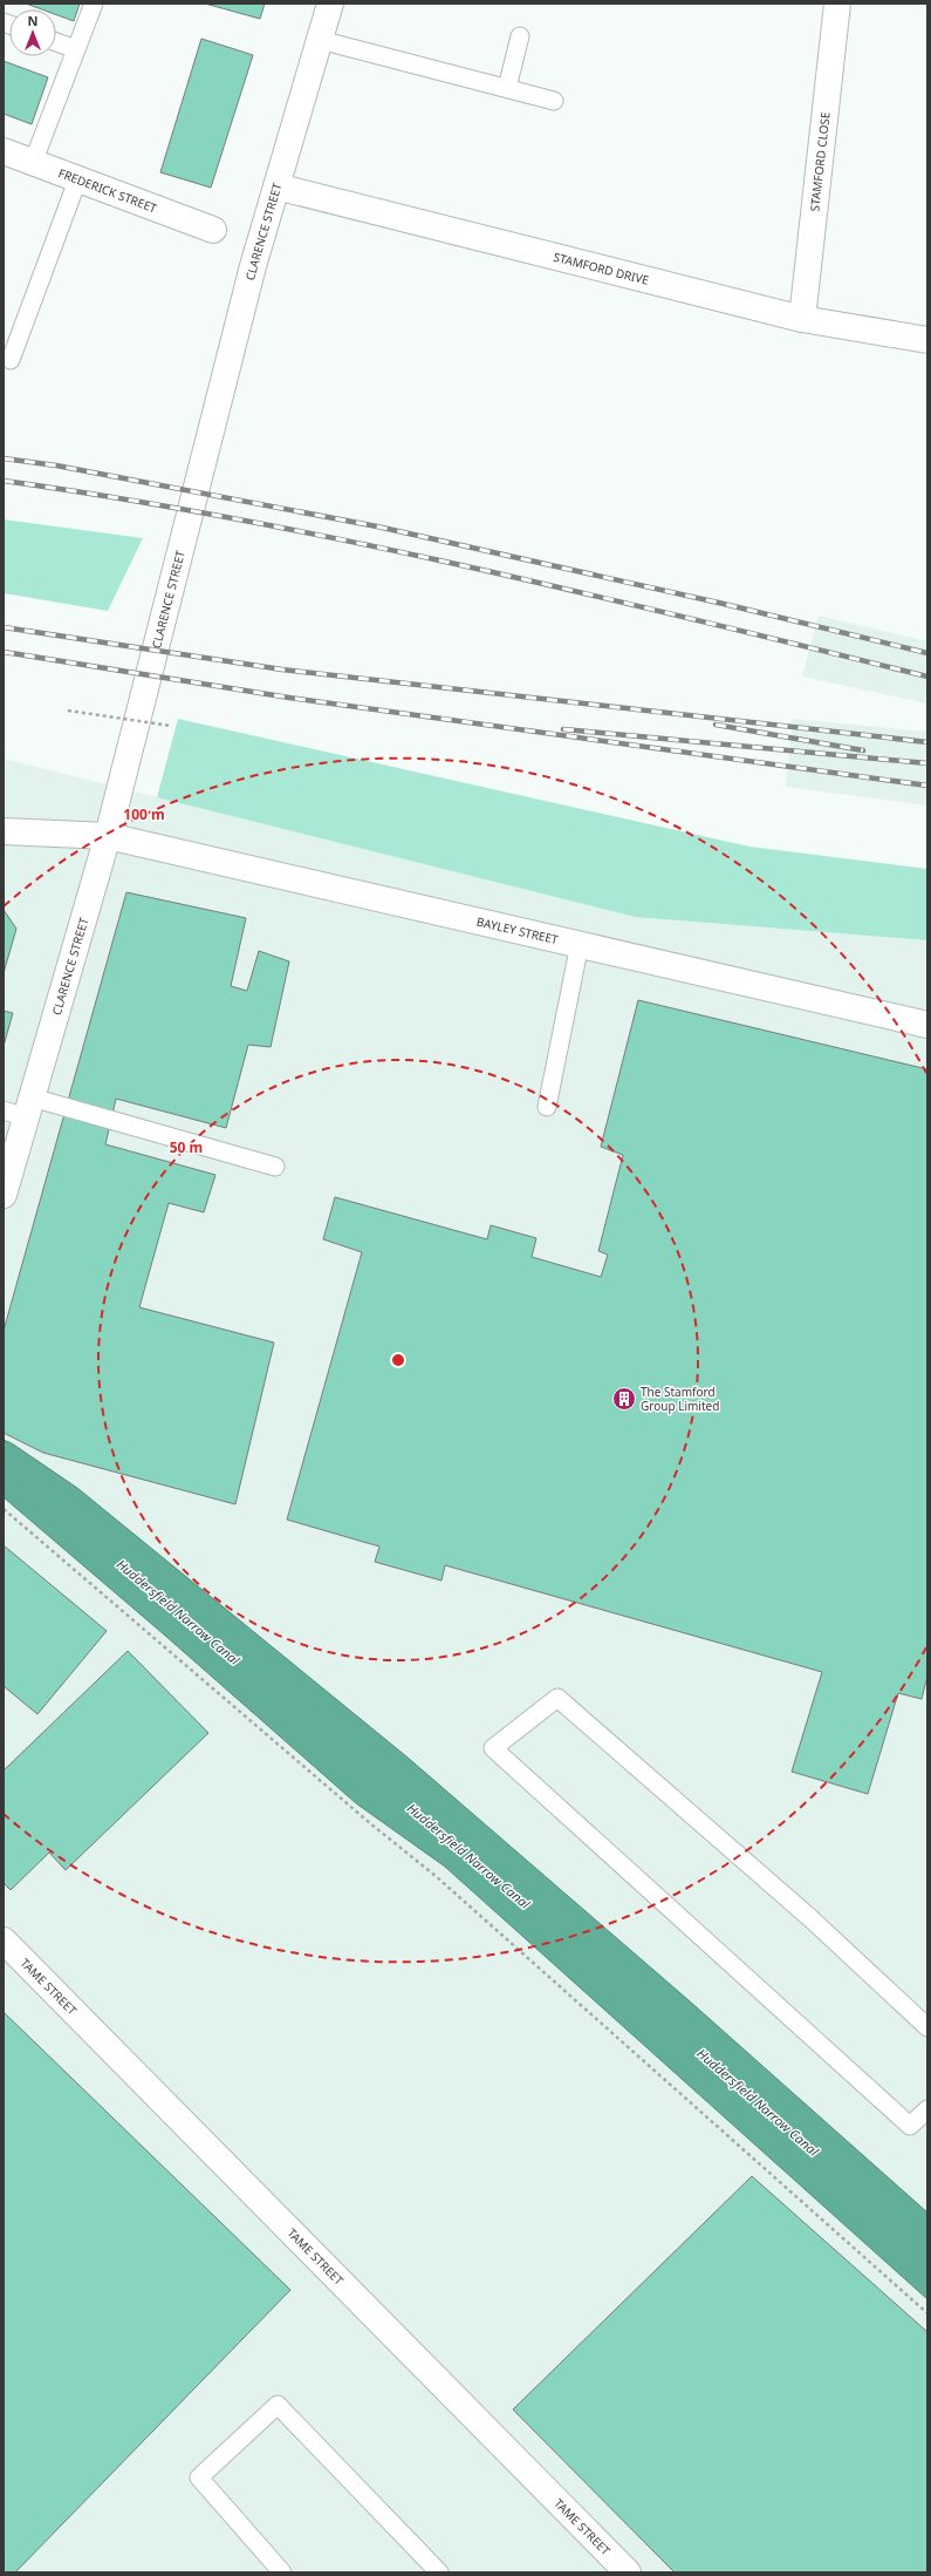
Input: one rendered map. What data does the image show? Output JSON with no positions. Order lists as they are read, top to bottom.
{
  "streets": {
    "street": [
      "STAMFORD CLOSE",
      "FREDERICK STREET",
      "CLARENCE STREET",
      "STAMFORD DRIVE",
      "BAYLEY STREET",
      "TAME STREET"
    ]
  },
  "crossings": [
    ["STAMFORD CLOSE", "STAMFORD DRIVE"],
    ["CLARENCE STREET", "STAMFORD DRIVE"],
    ["CLARENCE STREET", "BAYLEY STREET"]
  ],
  "water": ["Huddersfield Narrow Canal"],
  "places": {
    "building": ["The Stamford Group Limited"]
  },
  "north": "top",
  "rings": ["100 m", "50 m"]
}
